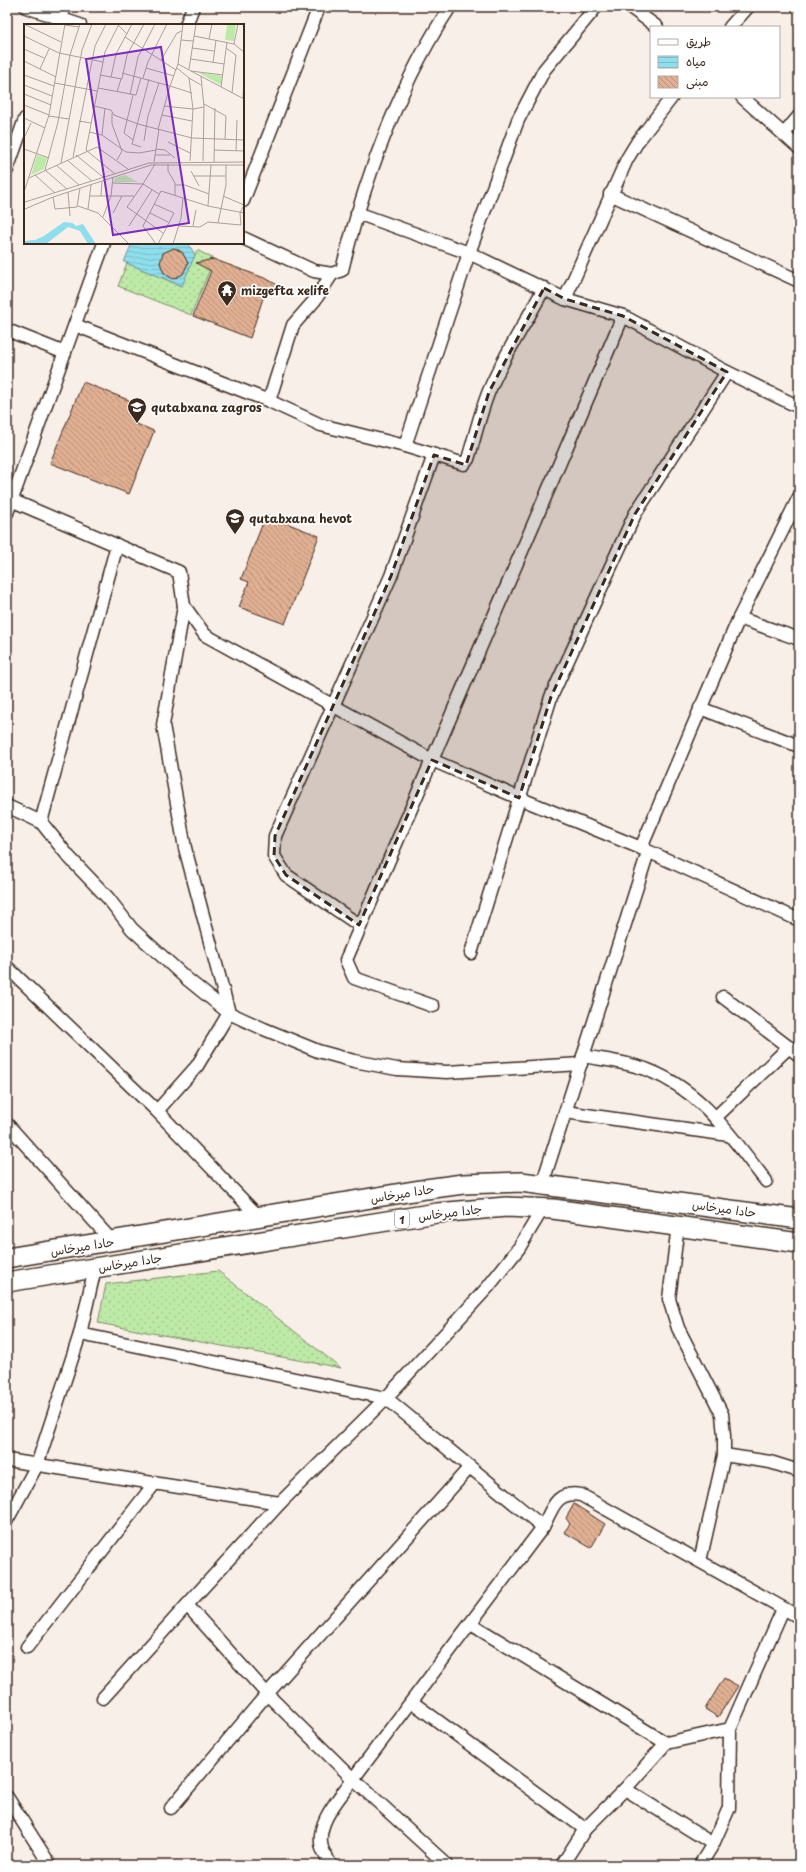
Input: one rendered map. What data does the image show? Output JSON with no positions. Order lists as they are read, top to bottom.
{
  "streets": {
    "main road": ["حادا ميرخاس", "جادا ميرخاس", "1"]
  },
  "places": {
    "temple": ["mizgefta xelife"],
    "school or university": ["qutabxana zagros", "qutabxana hevot"]
  },
  "legend": ["طريق", "مياه", "مبنى"]
}
